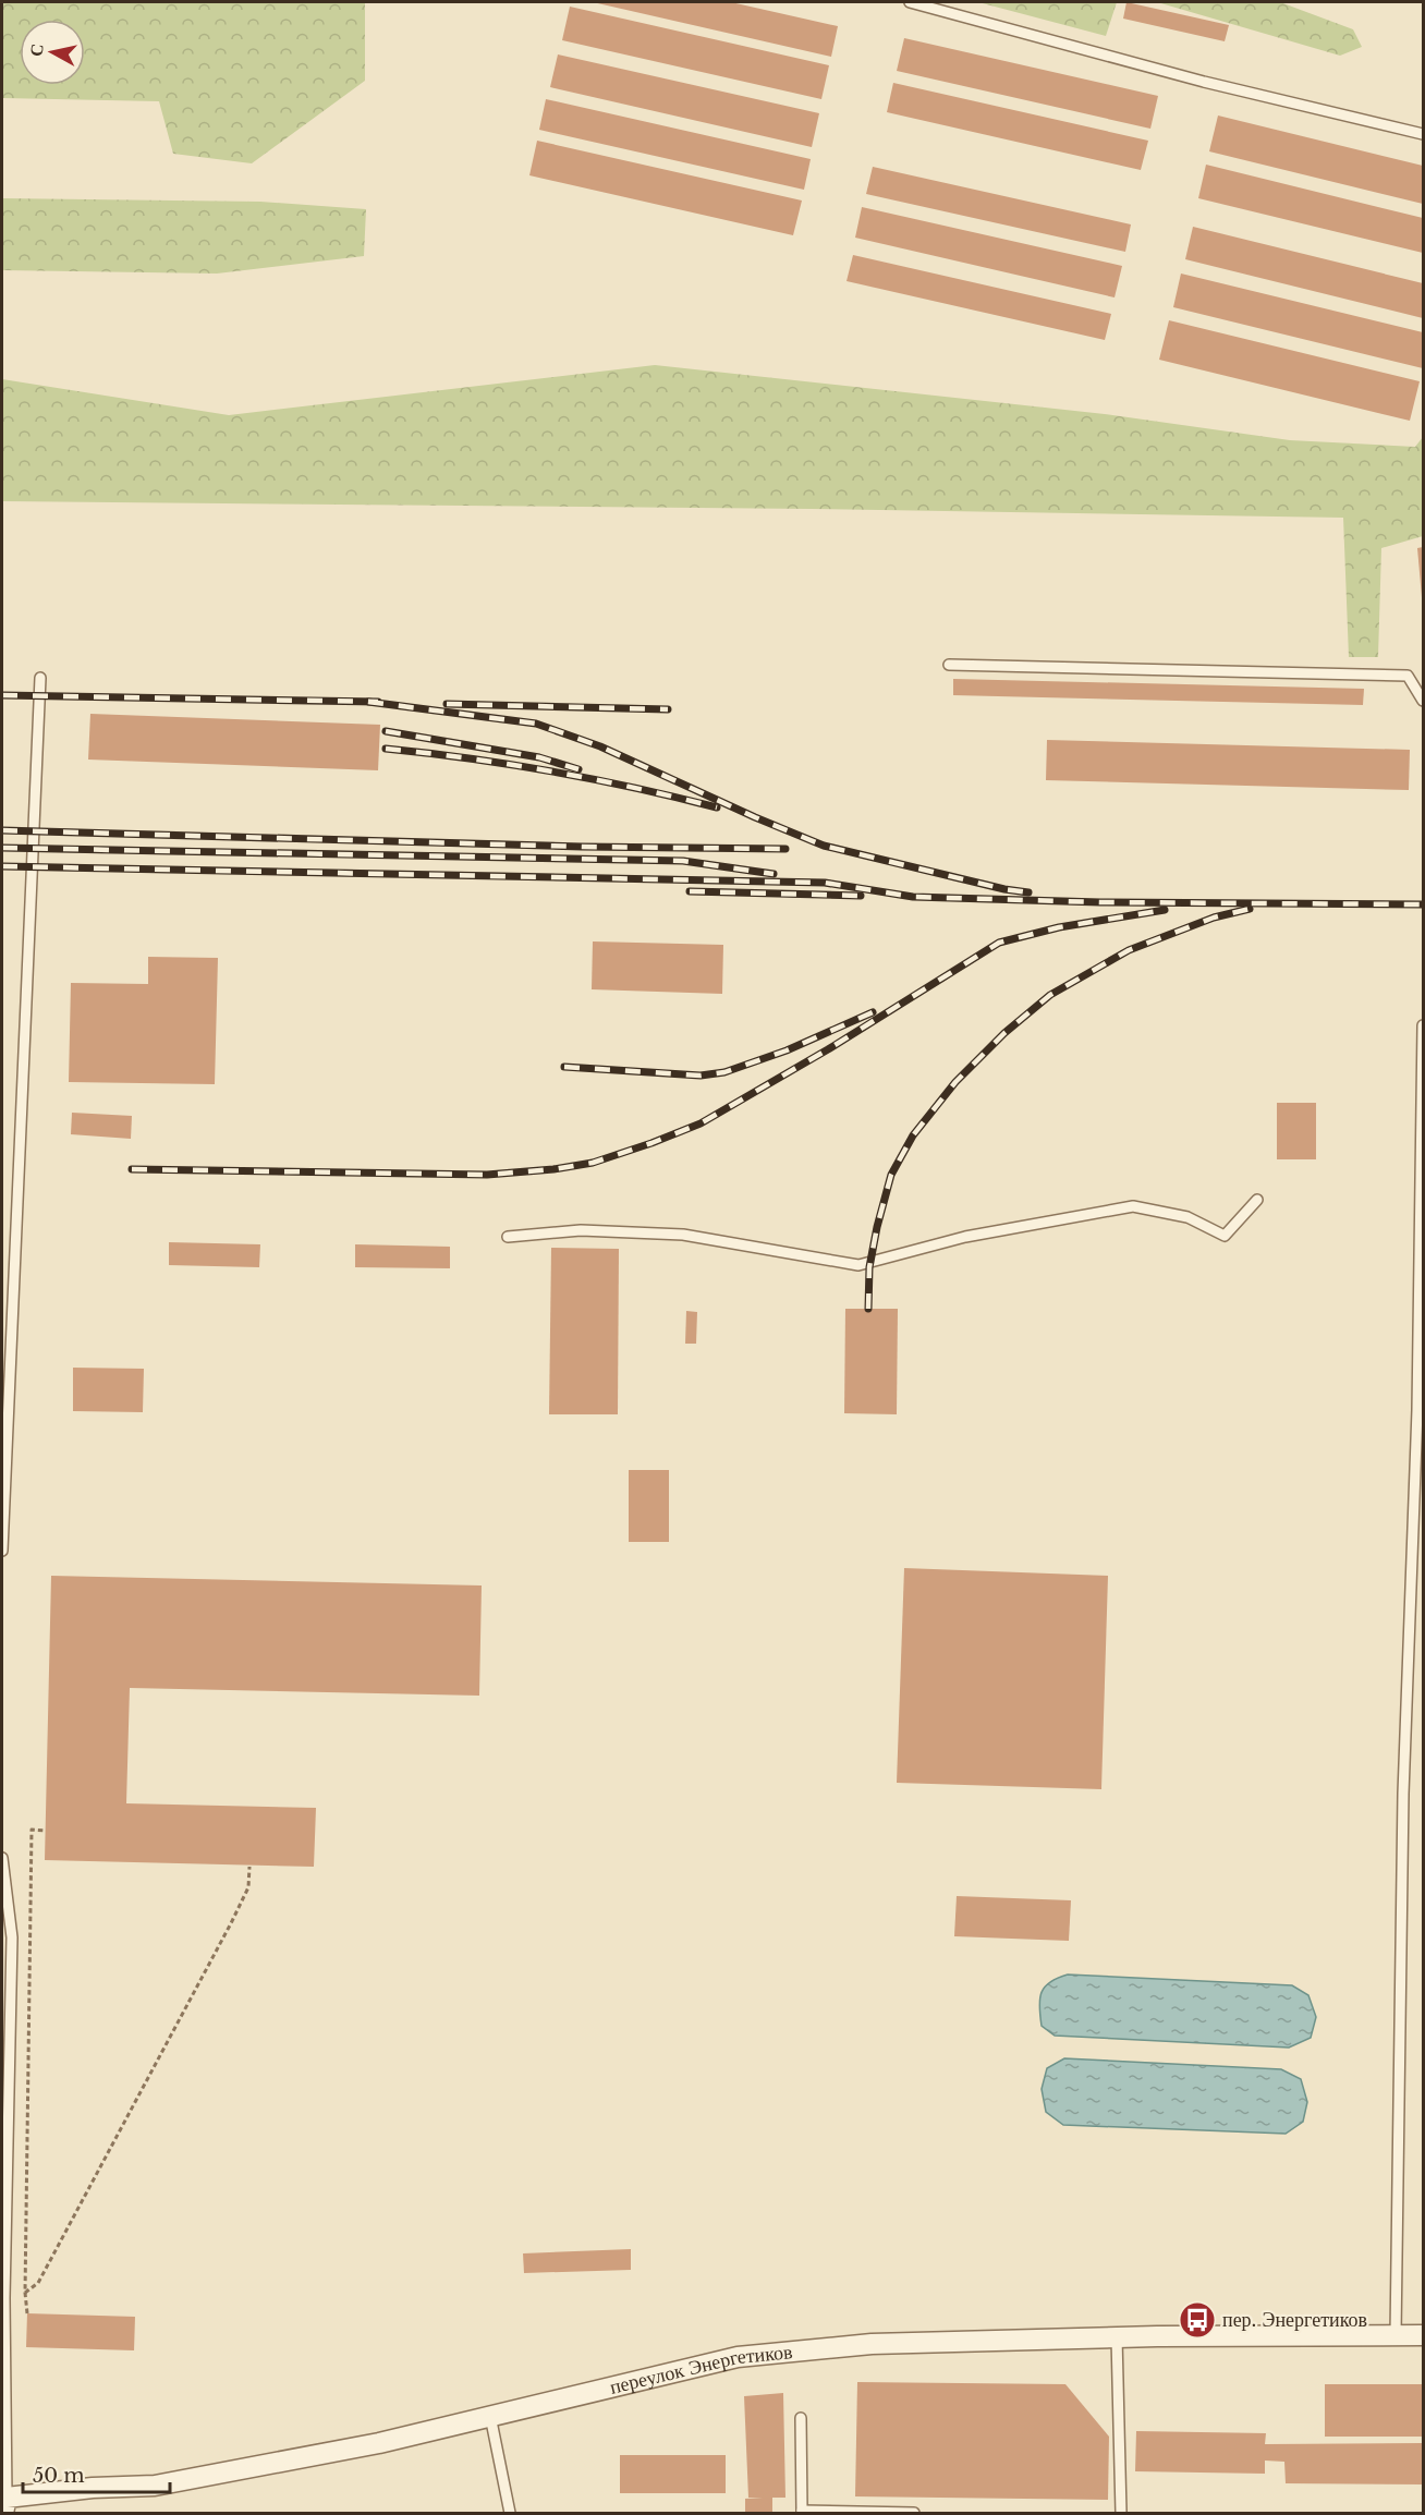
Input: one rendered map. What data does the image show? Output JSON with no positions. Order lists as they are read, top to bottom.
{
  "streets": {
    "street": ["переулок Энергетиков"]
  },
  "places": {
    "bus stop": ["пер. Энергетиков"]
  },
  "scale_bar": "50 m",
  "north": "left"
}
